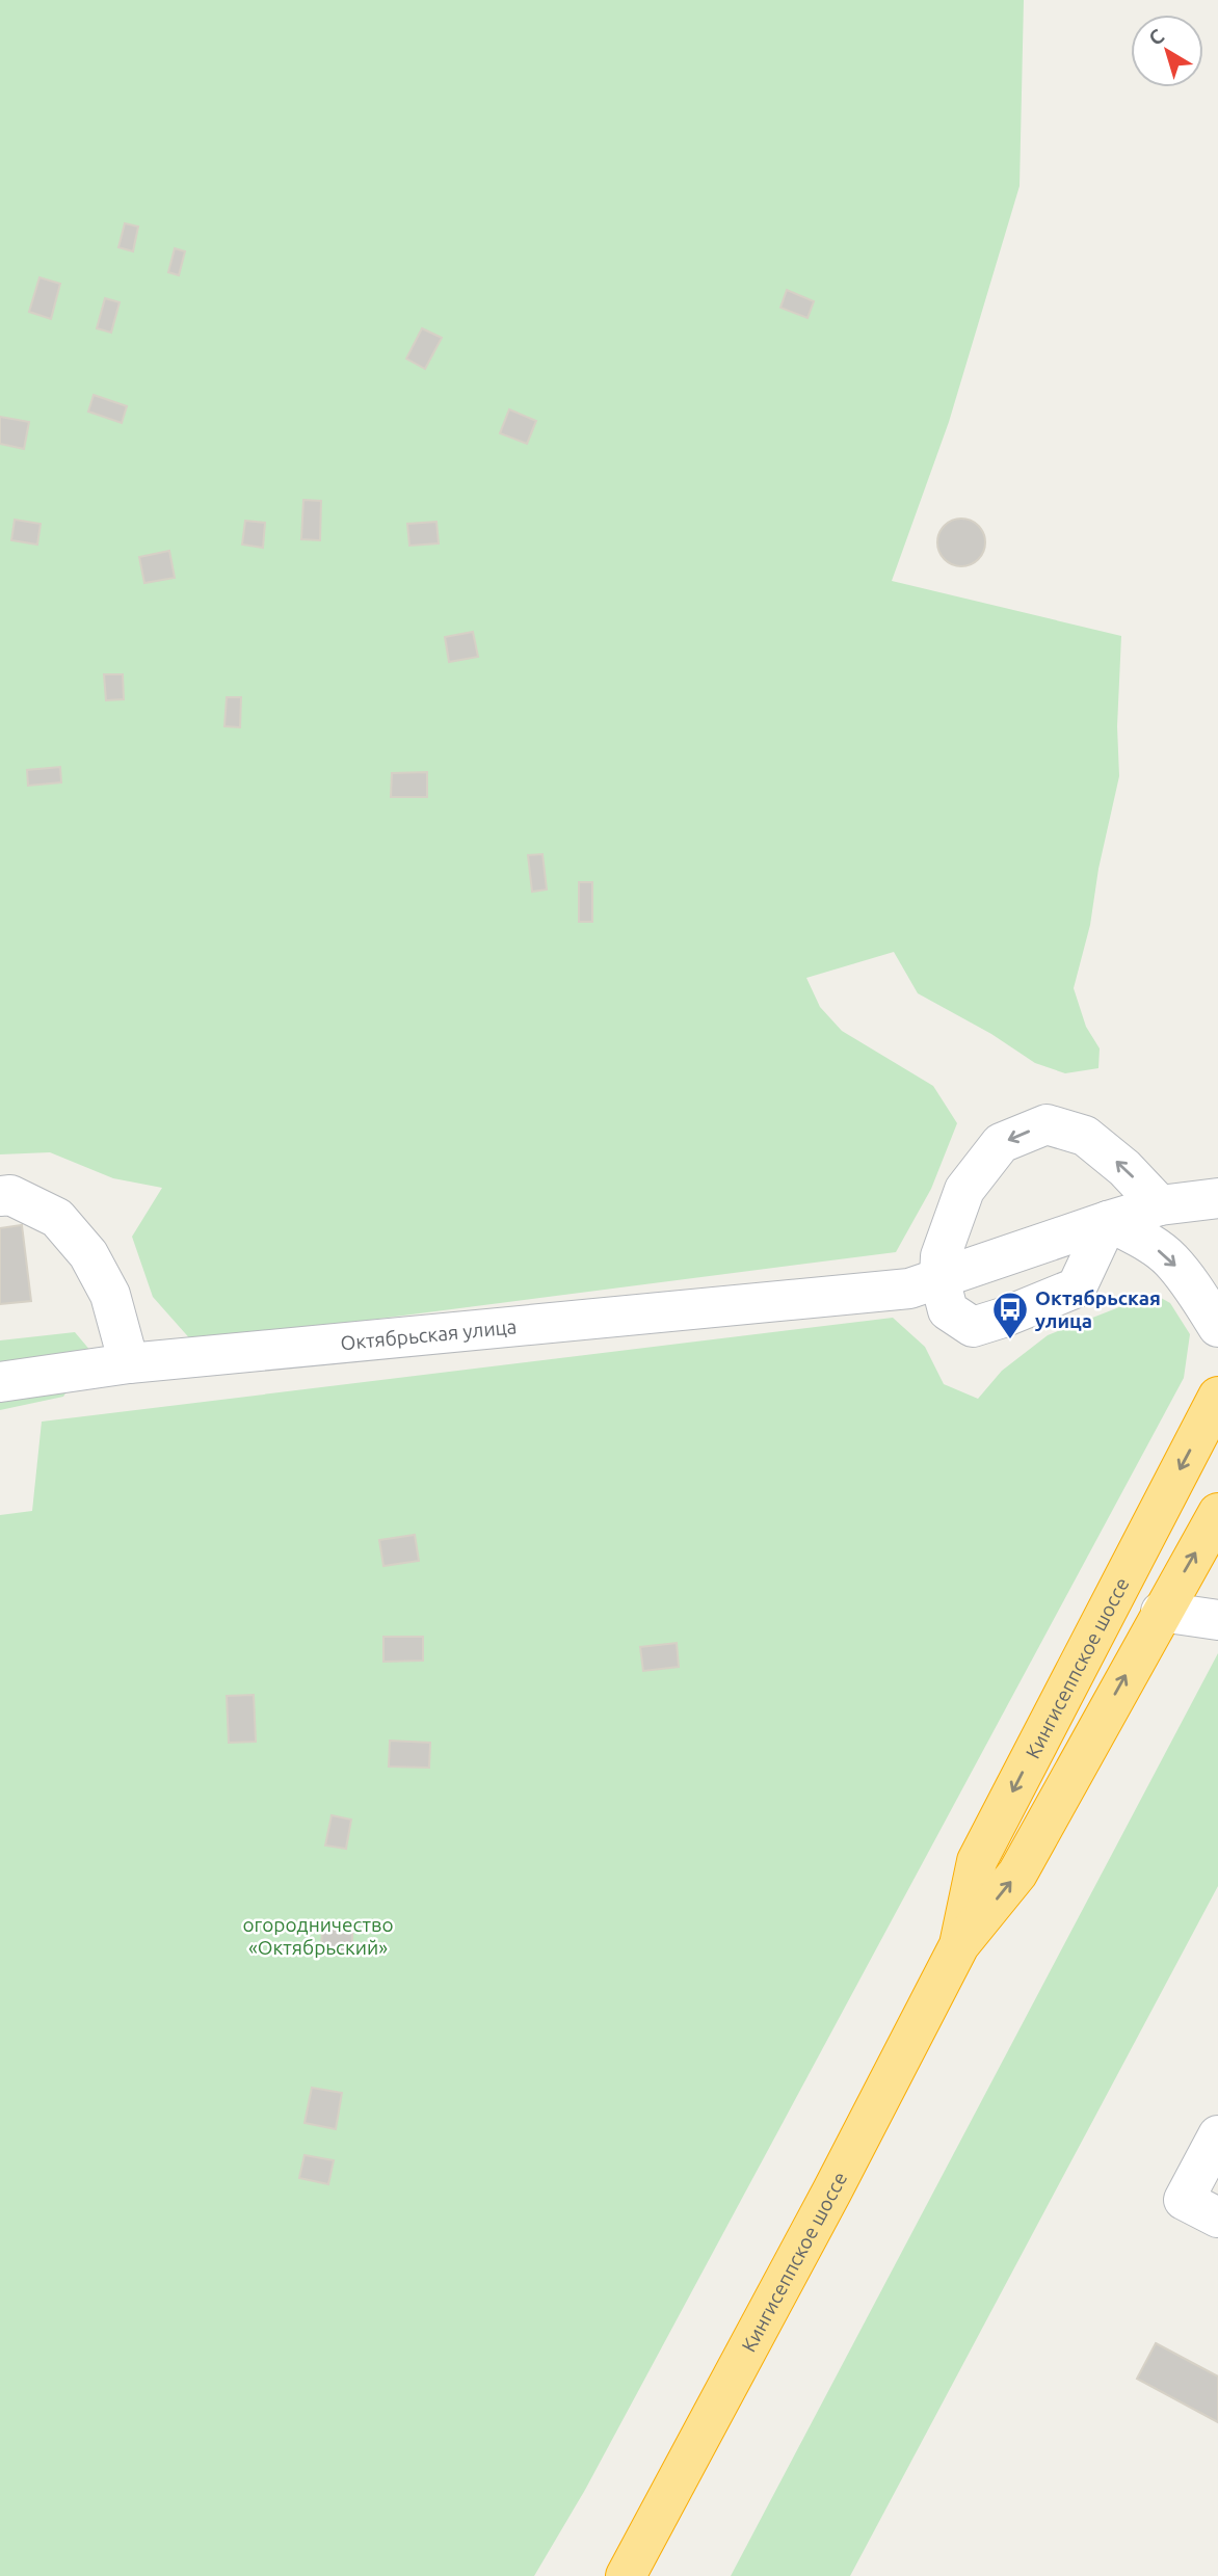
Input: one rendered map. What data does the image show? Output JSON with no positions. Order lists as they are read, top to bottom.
{
  "streets": {
    "highway": ["Кингисеппское шоссе"],
    "street": ["Октябрьская улица"]
  },
  "parks": ["огородничество «Октябрьский»"],
  "places": {
    "bus stop": ["Октябрьская улица"]
  },
  "north": "top left"
}
